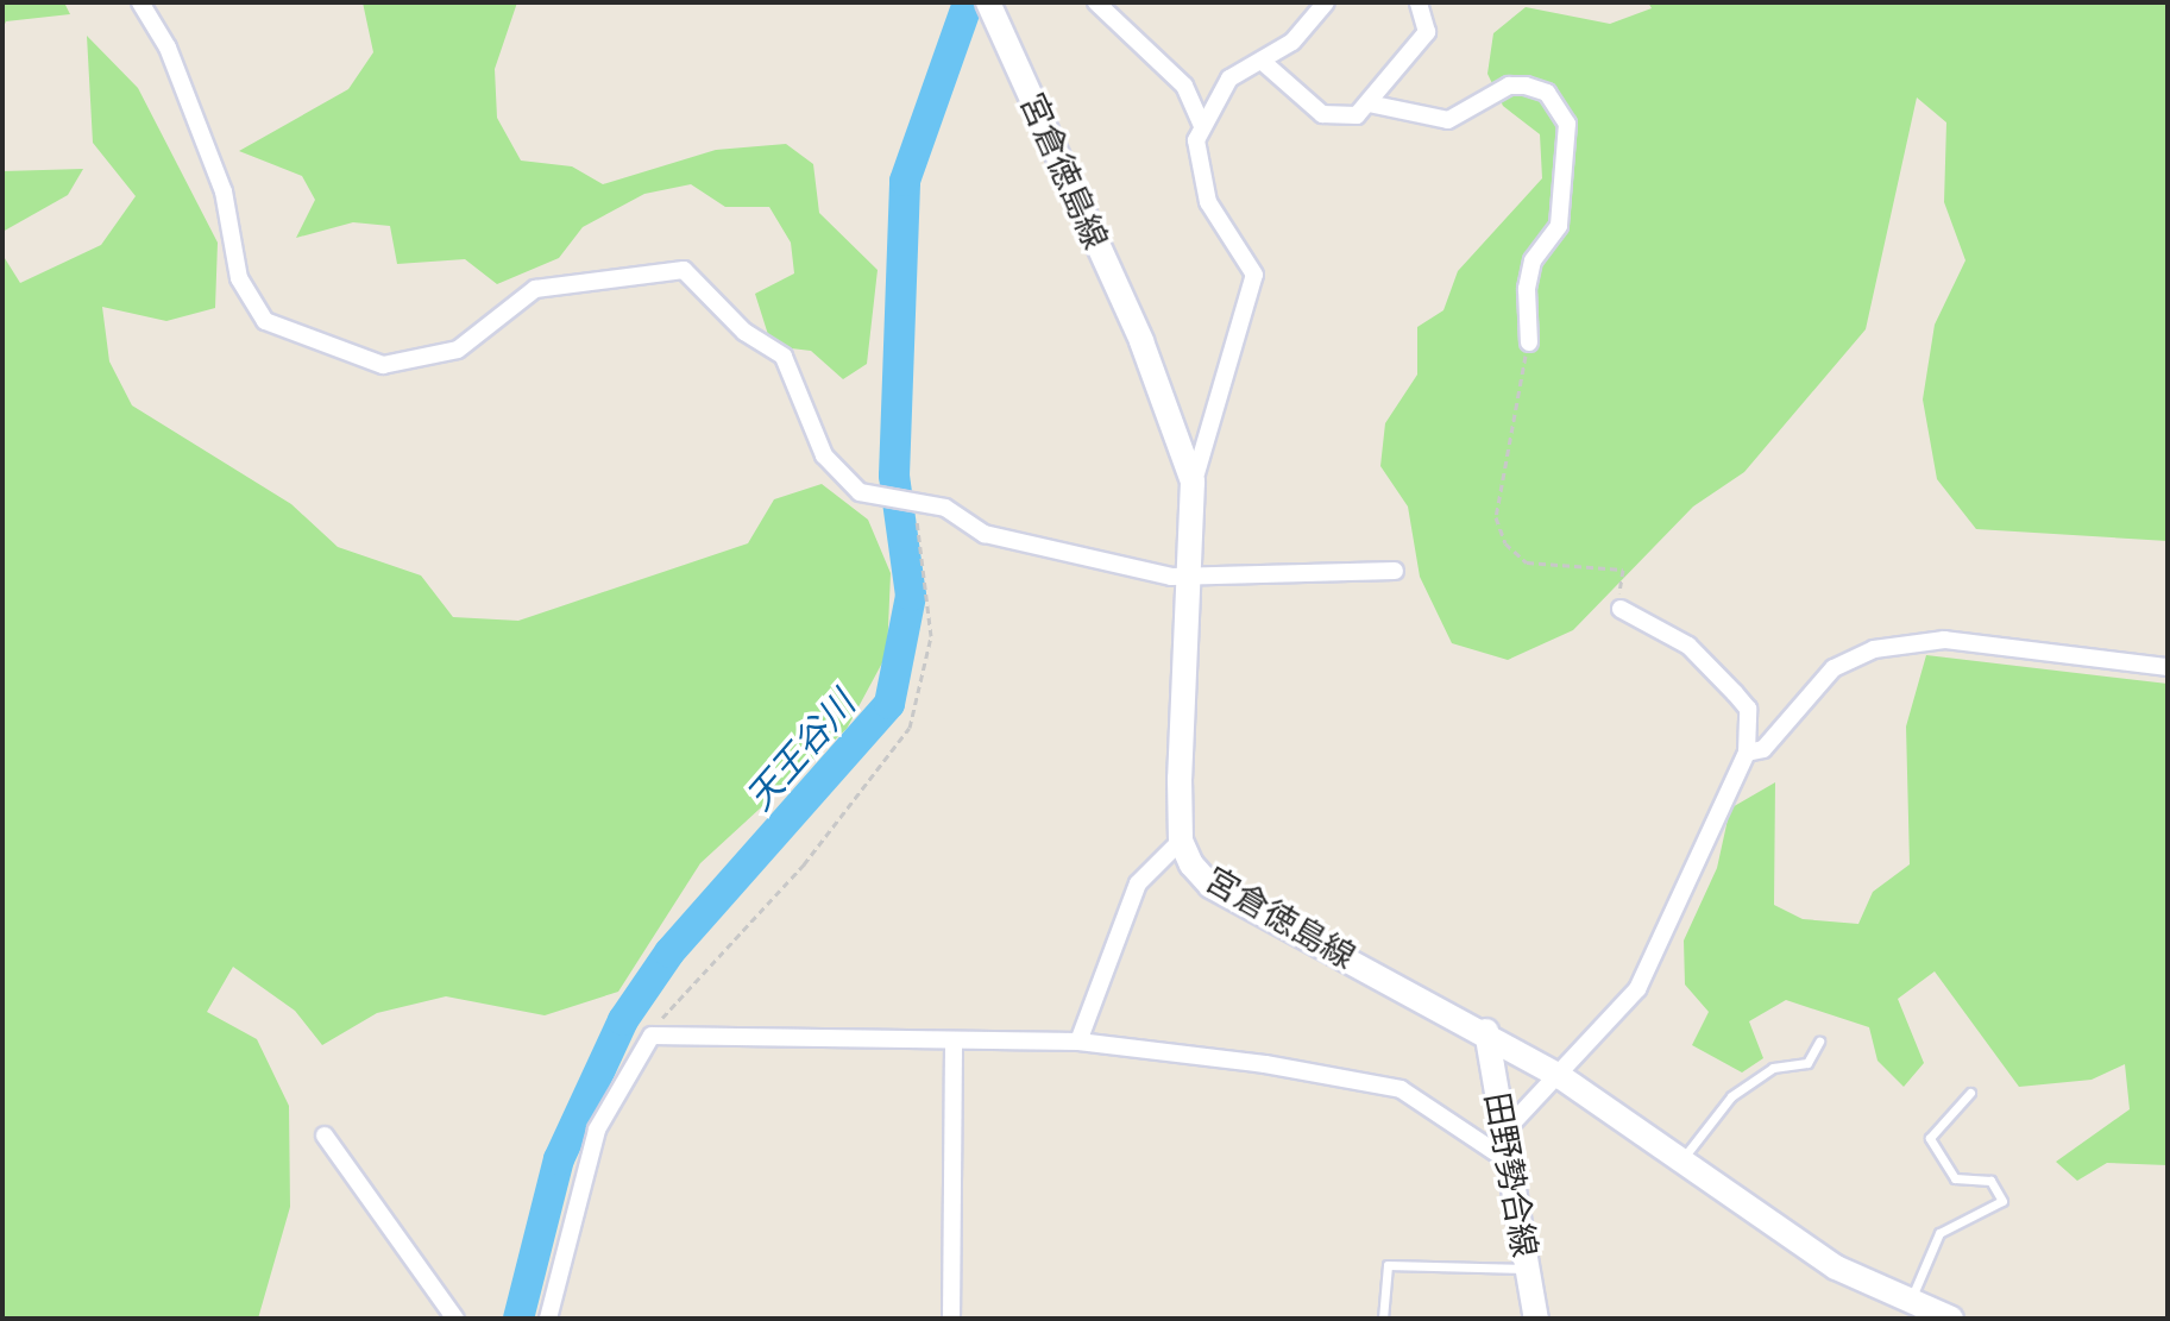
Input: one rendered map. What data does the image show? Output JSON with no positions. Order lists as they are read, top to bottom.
{
  "streets": {
    "main road": ["宮倉徳島線", "田野勢合線"]
  },
  "crossings": [
    ["宮倉徳島線", "田野勢合線"]
  ],
  "water": ["天王谷川"]
}
